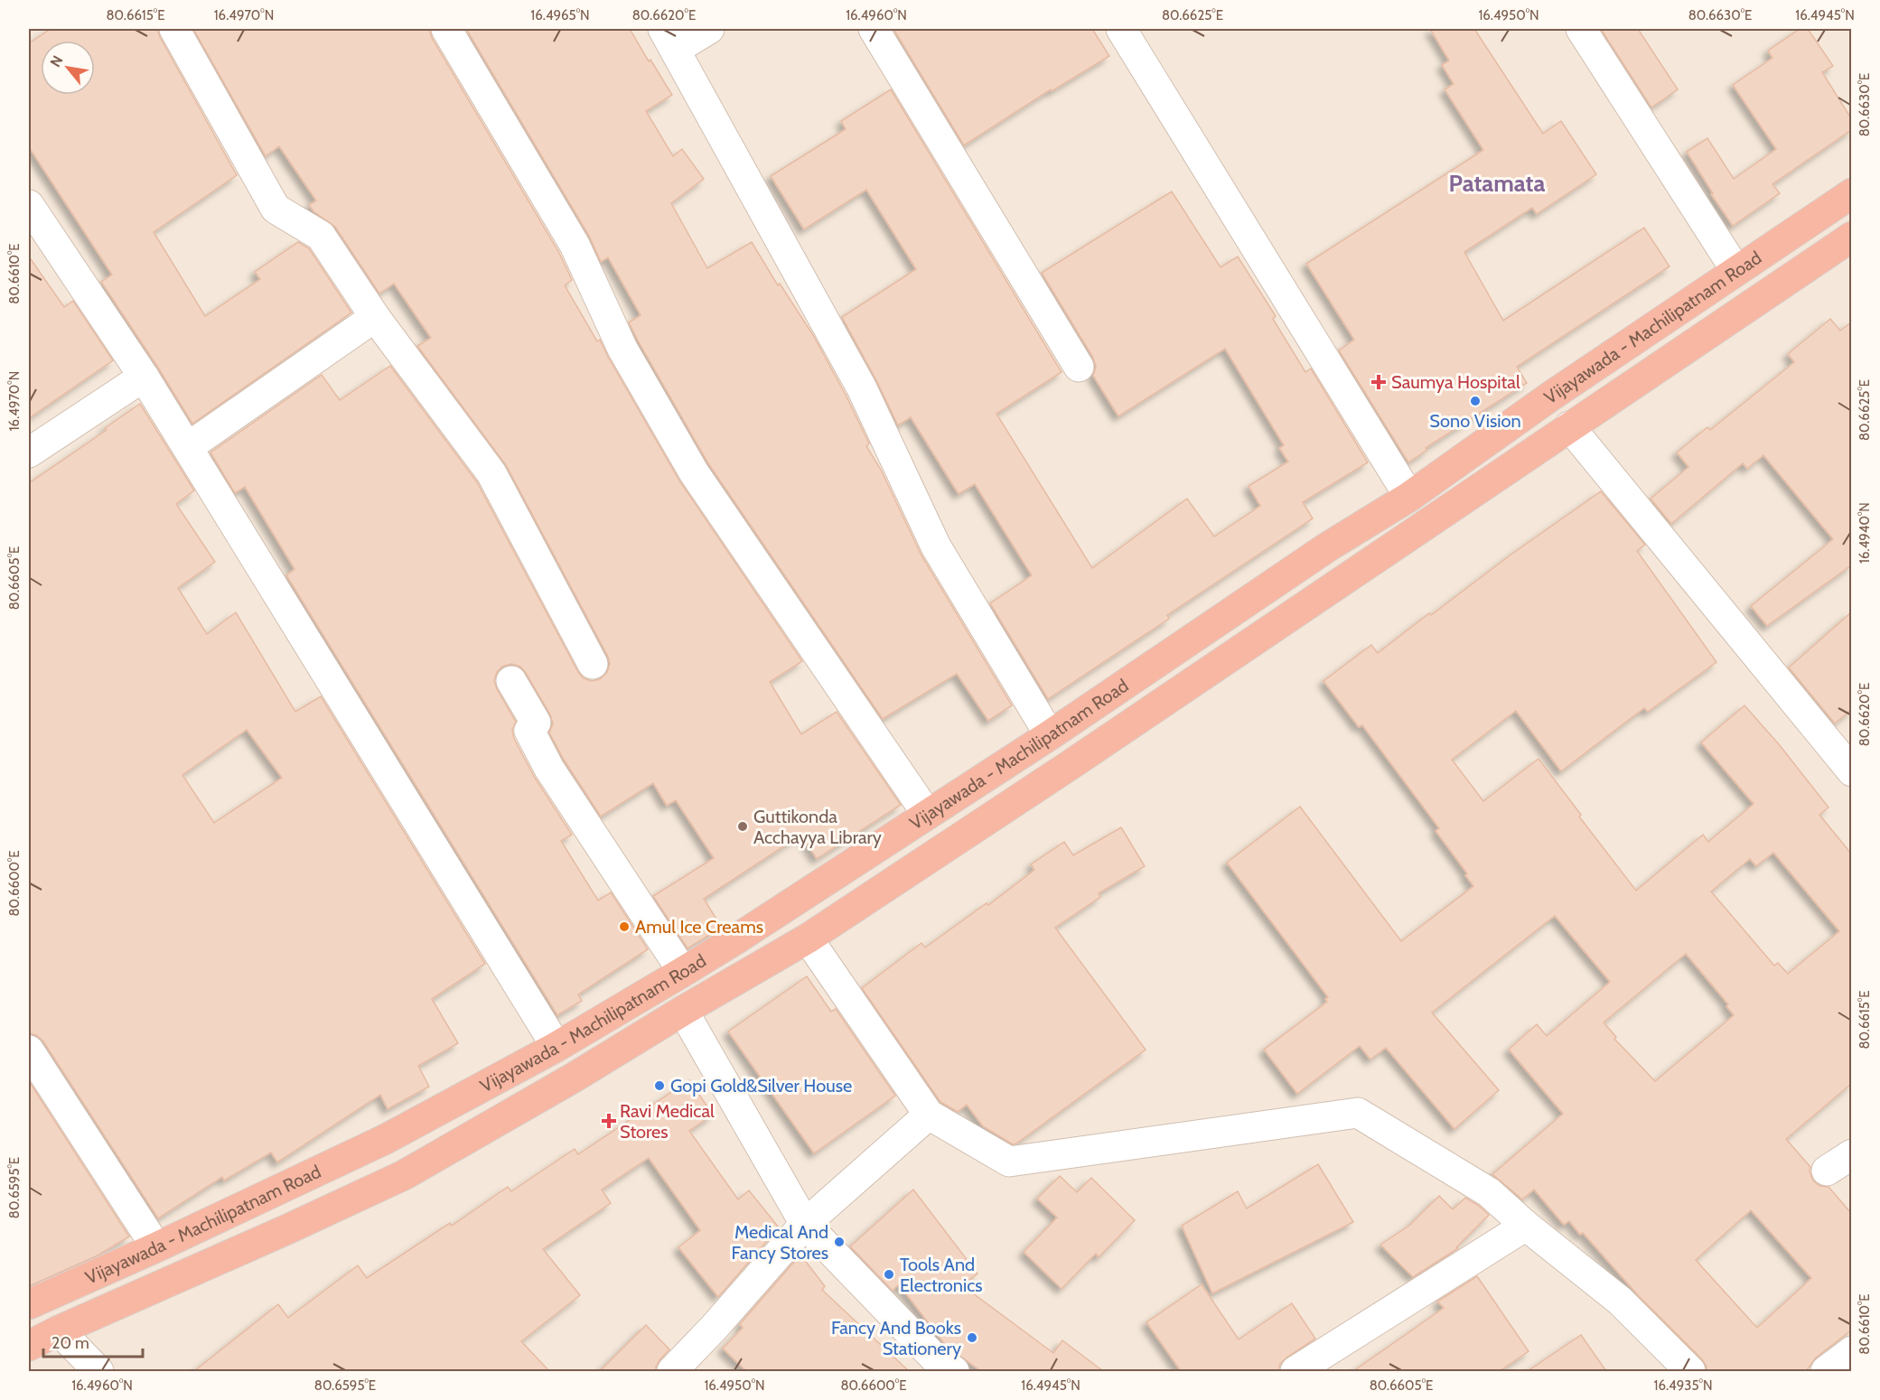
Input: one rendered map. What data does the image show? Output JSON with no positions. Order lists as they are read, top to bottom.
{
  "streets": {
    "highway": ["Vijayawada - Machilipatnam Road"]
  },
  "districts": ["Patamata"],
  "places": {
    "health": ["Saumya Hospital", "Ravi Medical Stores"],
    "other": [
      "Sono Vision",
      "Guttikonda Acchayya Library",
      "Amul Ice Creams",
      "Gopi Gold&Silver House",
      "Medical And Fancy Stores",
      "Tools And Electronics",
      "Fancy And Books Stationery"
    ]
  },
  "scale_bar": "20 m",
  "north": "top left",
  "coordinates": [
    "80.6615°E",
    "16.4970°N",
    "16.4965°N",
    "80.6620°E",
    "16.4960°N",
    "80.6625°E",
    "16.4950°N",
    "80.6630°E",
    "16.4945°N",
    "80.6610°E",
    "16.4940°N",
    "80.6605°E",
    "80.6600°E",
    "80.6595°E",
    "16.4935°N"
  ]
}
